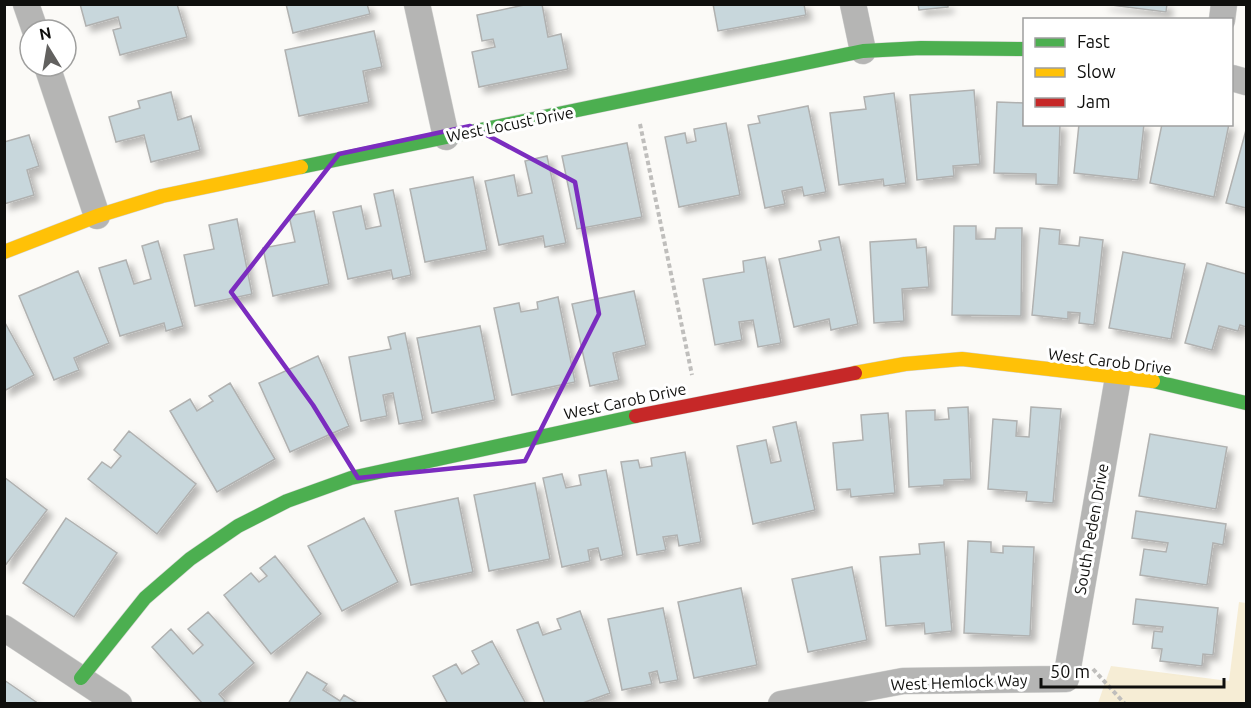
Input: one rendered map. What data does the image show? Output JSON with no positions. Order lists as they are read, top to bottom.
{
  "streets": {
    "street": [
      "West Locust Drive",
      "West Carob Drive",
      "South Peden Drive",
      "West Hemlock Way"
    ]
  },
  "crossings": [
    ["West Carob Drive", "South Peden Drive"],
    ["South Peden Drive", "West Hemlock Way"]
  ],
  "legend": ["Fast", "Slow", "Jam"],
  "scale_bar": "50 m",
  "north": "top"
}
